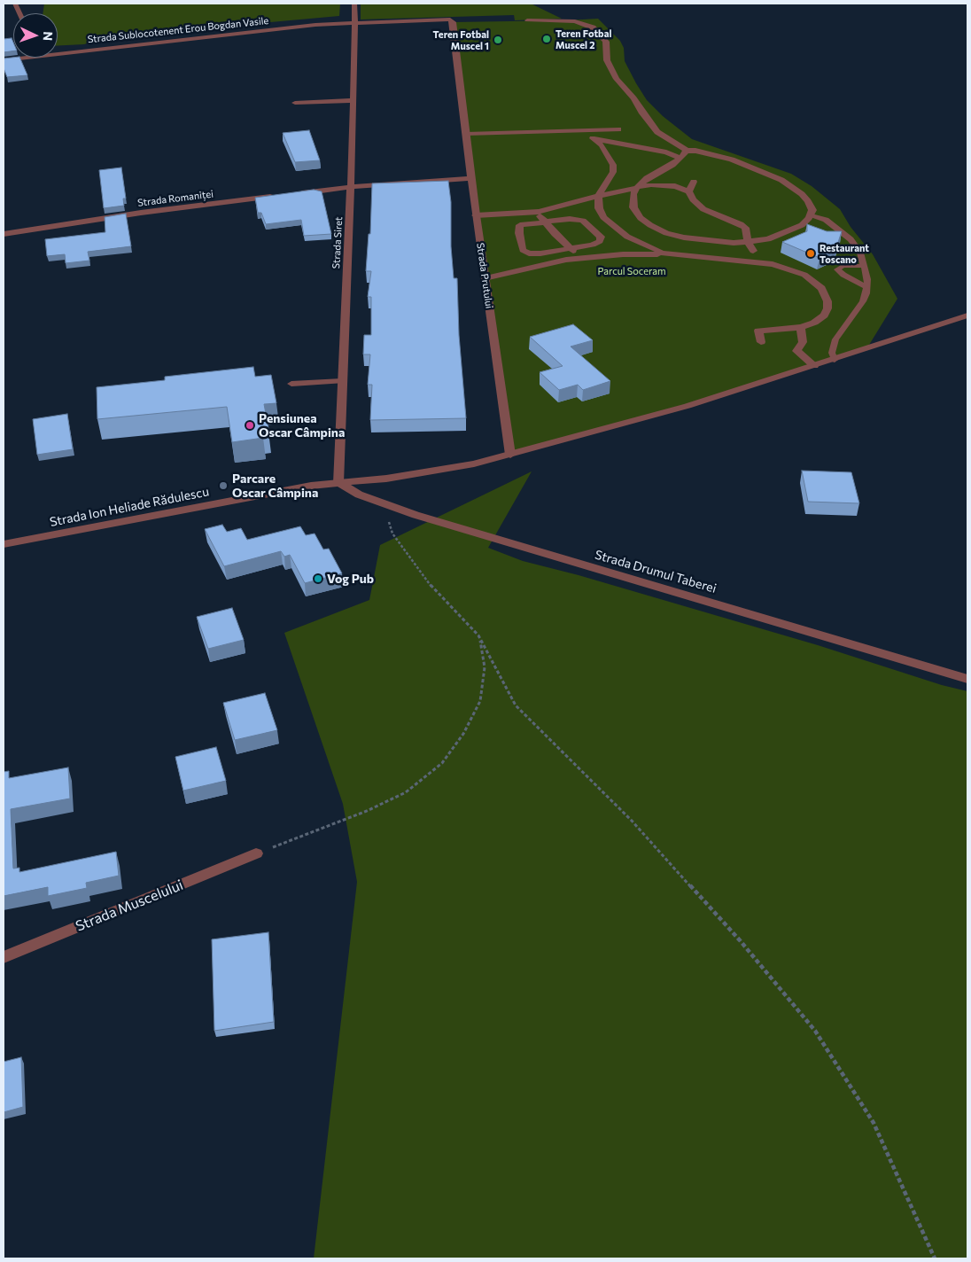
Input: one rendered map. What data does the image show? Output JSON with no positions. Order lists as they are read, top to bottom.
{
  "streets": {
    "street": [
      "Strada Sublocotenent Erou Bogdan Vasile",
      "Strada Romaniței",
      "Strada Siret",
      "Strada Prutului",
      "Strada Ion Heliade Rădulescu",
      "Strada Drumul Taberei",
      "Strada Muscelului"
    ]
  },
  "crossings": [
    ["Strada Sublocotenent Erou Bogdan Vasile", "Strada Siret"],
    ["Strada Sublocotenent Erou Bogdan Vasile", "Strada Prutului"],
    ["Strada Romaniței", "Strada Siret"],
    ["Strada Romaniței", "Strada Prutului"],
    ["Strada Siret", "Strada Prutului"],
    ["Strada Siret", "Strada Ion Heliade Rădulescu"],
    ["Strada Siret", "Strada Drumul Taberei"],
    ["Strada Ion Heliade Rădulescu", "Strada Drumul Taberei"]
  ],
  "parks": ["Parcul Soceram"],
  "places": [
    "Teren Fotbal Muscel 2",
    "Teren Fotbal Muscel 1",
    "Restaurant Toscano",
    "Pensiunea Oscar Câmpina",
    "Parcare Oscar Câmpina",
    "Vog Pub"
  ],
  "north": "right"
}
